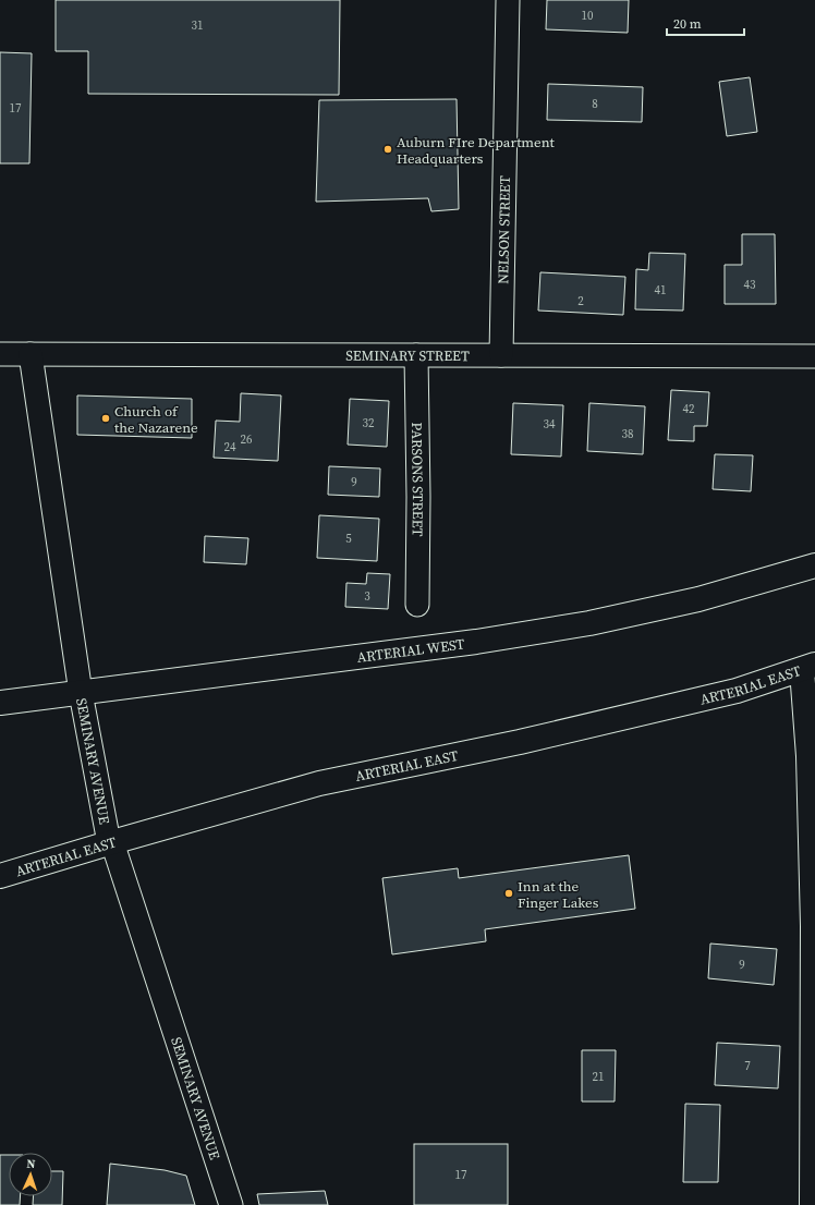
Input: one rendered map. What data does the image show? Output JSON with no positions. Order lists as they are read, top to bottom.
{
  "streets": {
    "highway": ["ARTERIAL WEST", "ARTERIAL EAST"],
    "street": [
      "NELSON STREET",
      "SEMINARY STREET",
      "PARSONS STREET",
      "SEMINARY AVENUE"
    ]
  },
  "crossings": [
    ["NELSON STREET", "SEMINARY STREET"],
    ["SEMINARY STREET", "PARSONS STREET"],
    ["SEMINARY STREET", "SEMINARY AVENUE"],
    ["ARTERIAL WEST", "SEMINARY AVENUE"],
    ["ARTERIAL EAST", "SEMINARY AVENUE"]
  ],
  "places": ["Auburn FIre Department Headquarters", "Church of the Nazarene", "Inn at the Finger Lakes"],
  "house_numbers": [
    "10",
    "31",
    "8",
    "17",
    "43",
    "41",
    "2",
    "42",
    "32",
    "34",
    "38",
    "26",
    "24",
    "9",
    "5",
    "3",
    "9",
    "7",
    "21",
    "17"
  ],
  "scale_bar": "20 m",
  "north": "top"
}
